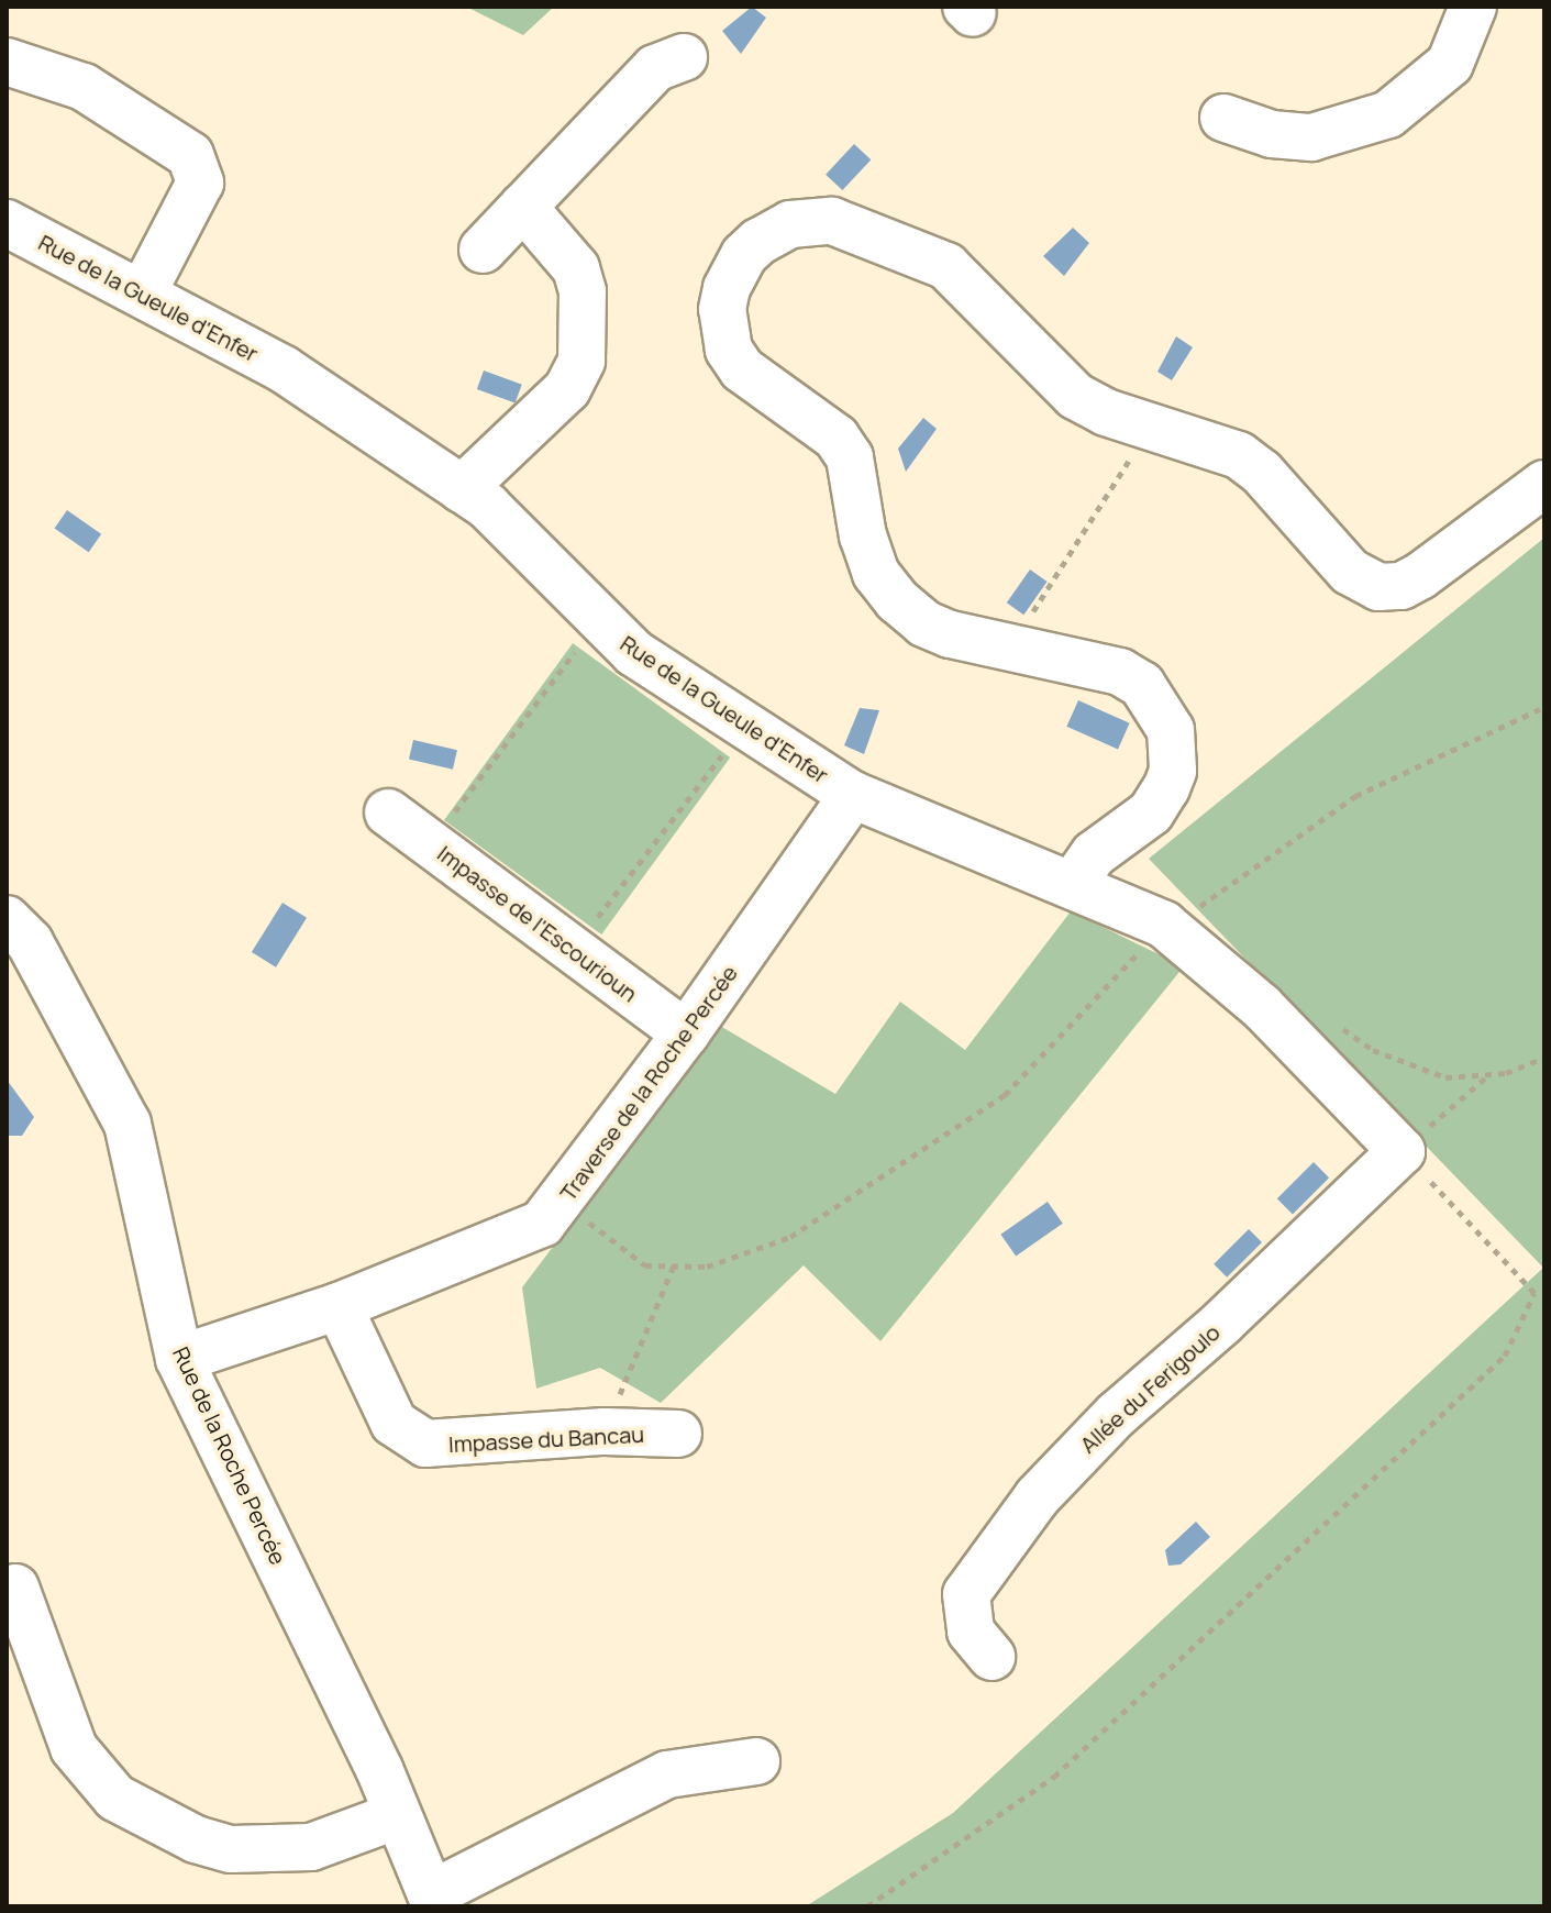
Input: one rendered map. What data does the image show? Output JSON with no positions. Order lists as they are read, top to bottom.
{
  "streets": {
    "street": [
      "Rue de la Gueule d'Enfer",
      "Impasse de l'Escourioun",
      "Traverse de la Roche Percée",
      "Allée du Ferigoulo",
      "Impasse du Bancau",
      "Rue de la Roche Percée"
    ]
  },
  "crossings": [
    ["Rue de la Gueule d'Enfer", "Traverse de la Roche Percée"],
    ["Rue de la Gueule d'Enfer", "Allée du Ferigoulo"],
    ["Impasse de l'Escourioun", "Traverse de la Roche Percée"],
    ["Traverse de la Roche Percée", "Impasse du Bancau"],
    ["Traverse de la Roche Percée", "Rue de la Roche Percée"]
  ]
}
